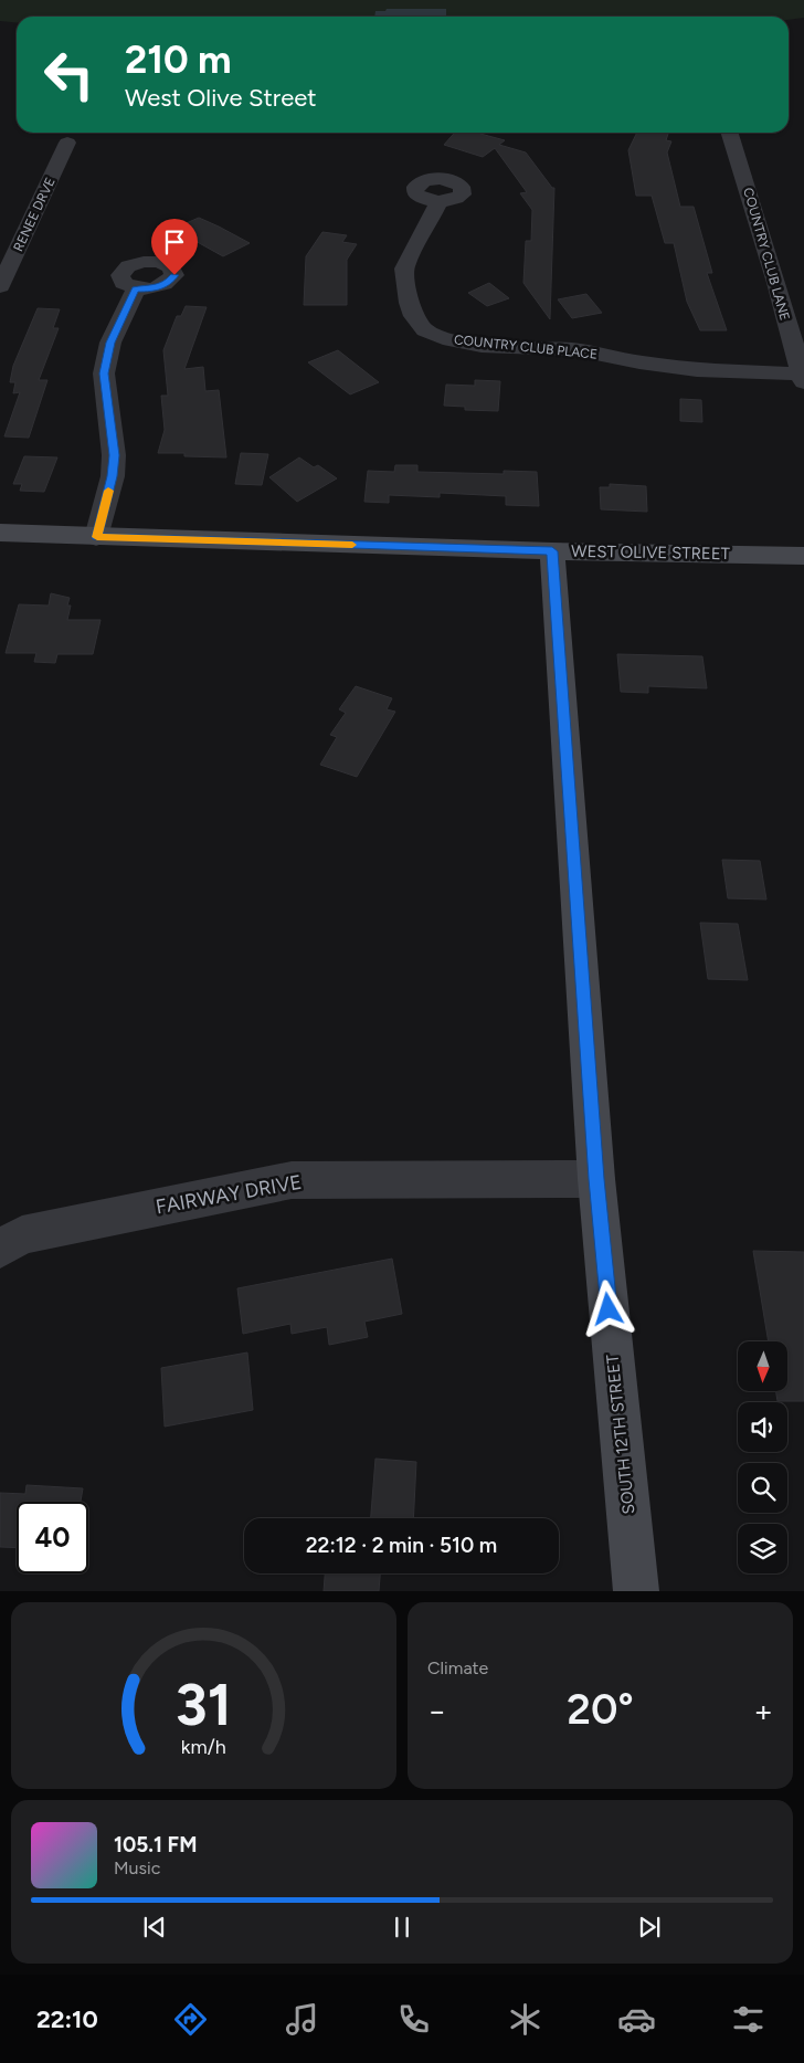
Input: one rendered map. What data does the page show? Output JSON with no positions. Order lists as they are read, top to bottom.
{
  "streets": {
    "street": [
      "RENEE DRVE",
      "COUNTRY CLUB LANE",
      "COUNTRY CLUB PLACE",
      "WEST OLIVE STREET",
      "FAIRWAY DRIVE",
      "SOUTH 12TH STREET"
    ]
  },
  "crossings": [
    ["COUNTRY CLUB LANE", "COUNTRY CLUB PLACE"],
    ["WEST OLIVE STREET", "SOUTH 12TH STREET"],
    ["FAIRWAY DRIVE", "SOUTH 12TH STREET"]
  ],
  "north": "bottom",
  "page": {
    "turn": ["210 m", "West Olive Street"],
    "limit": "40",
    "trip": "22:12 · 2 min · 510 m",
    "tile": "Climate",
    "heat": ["−", "20°", "+"],
    "song": ["105.1 FM", "Music"],
    "tabs": "22:10",
    "gauge": ["31", "km/h"]
  }
}
